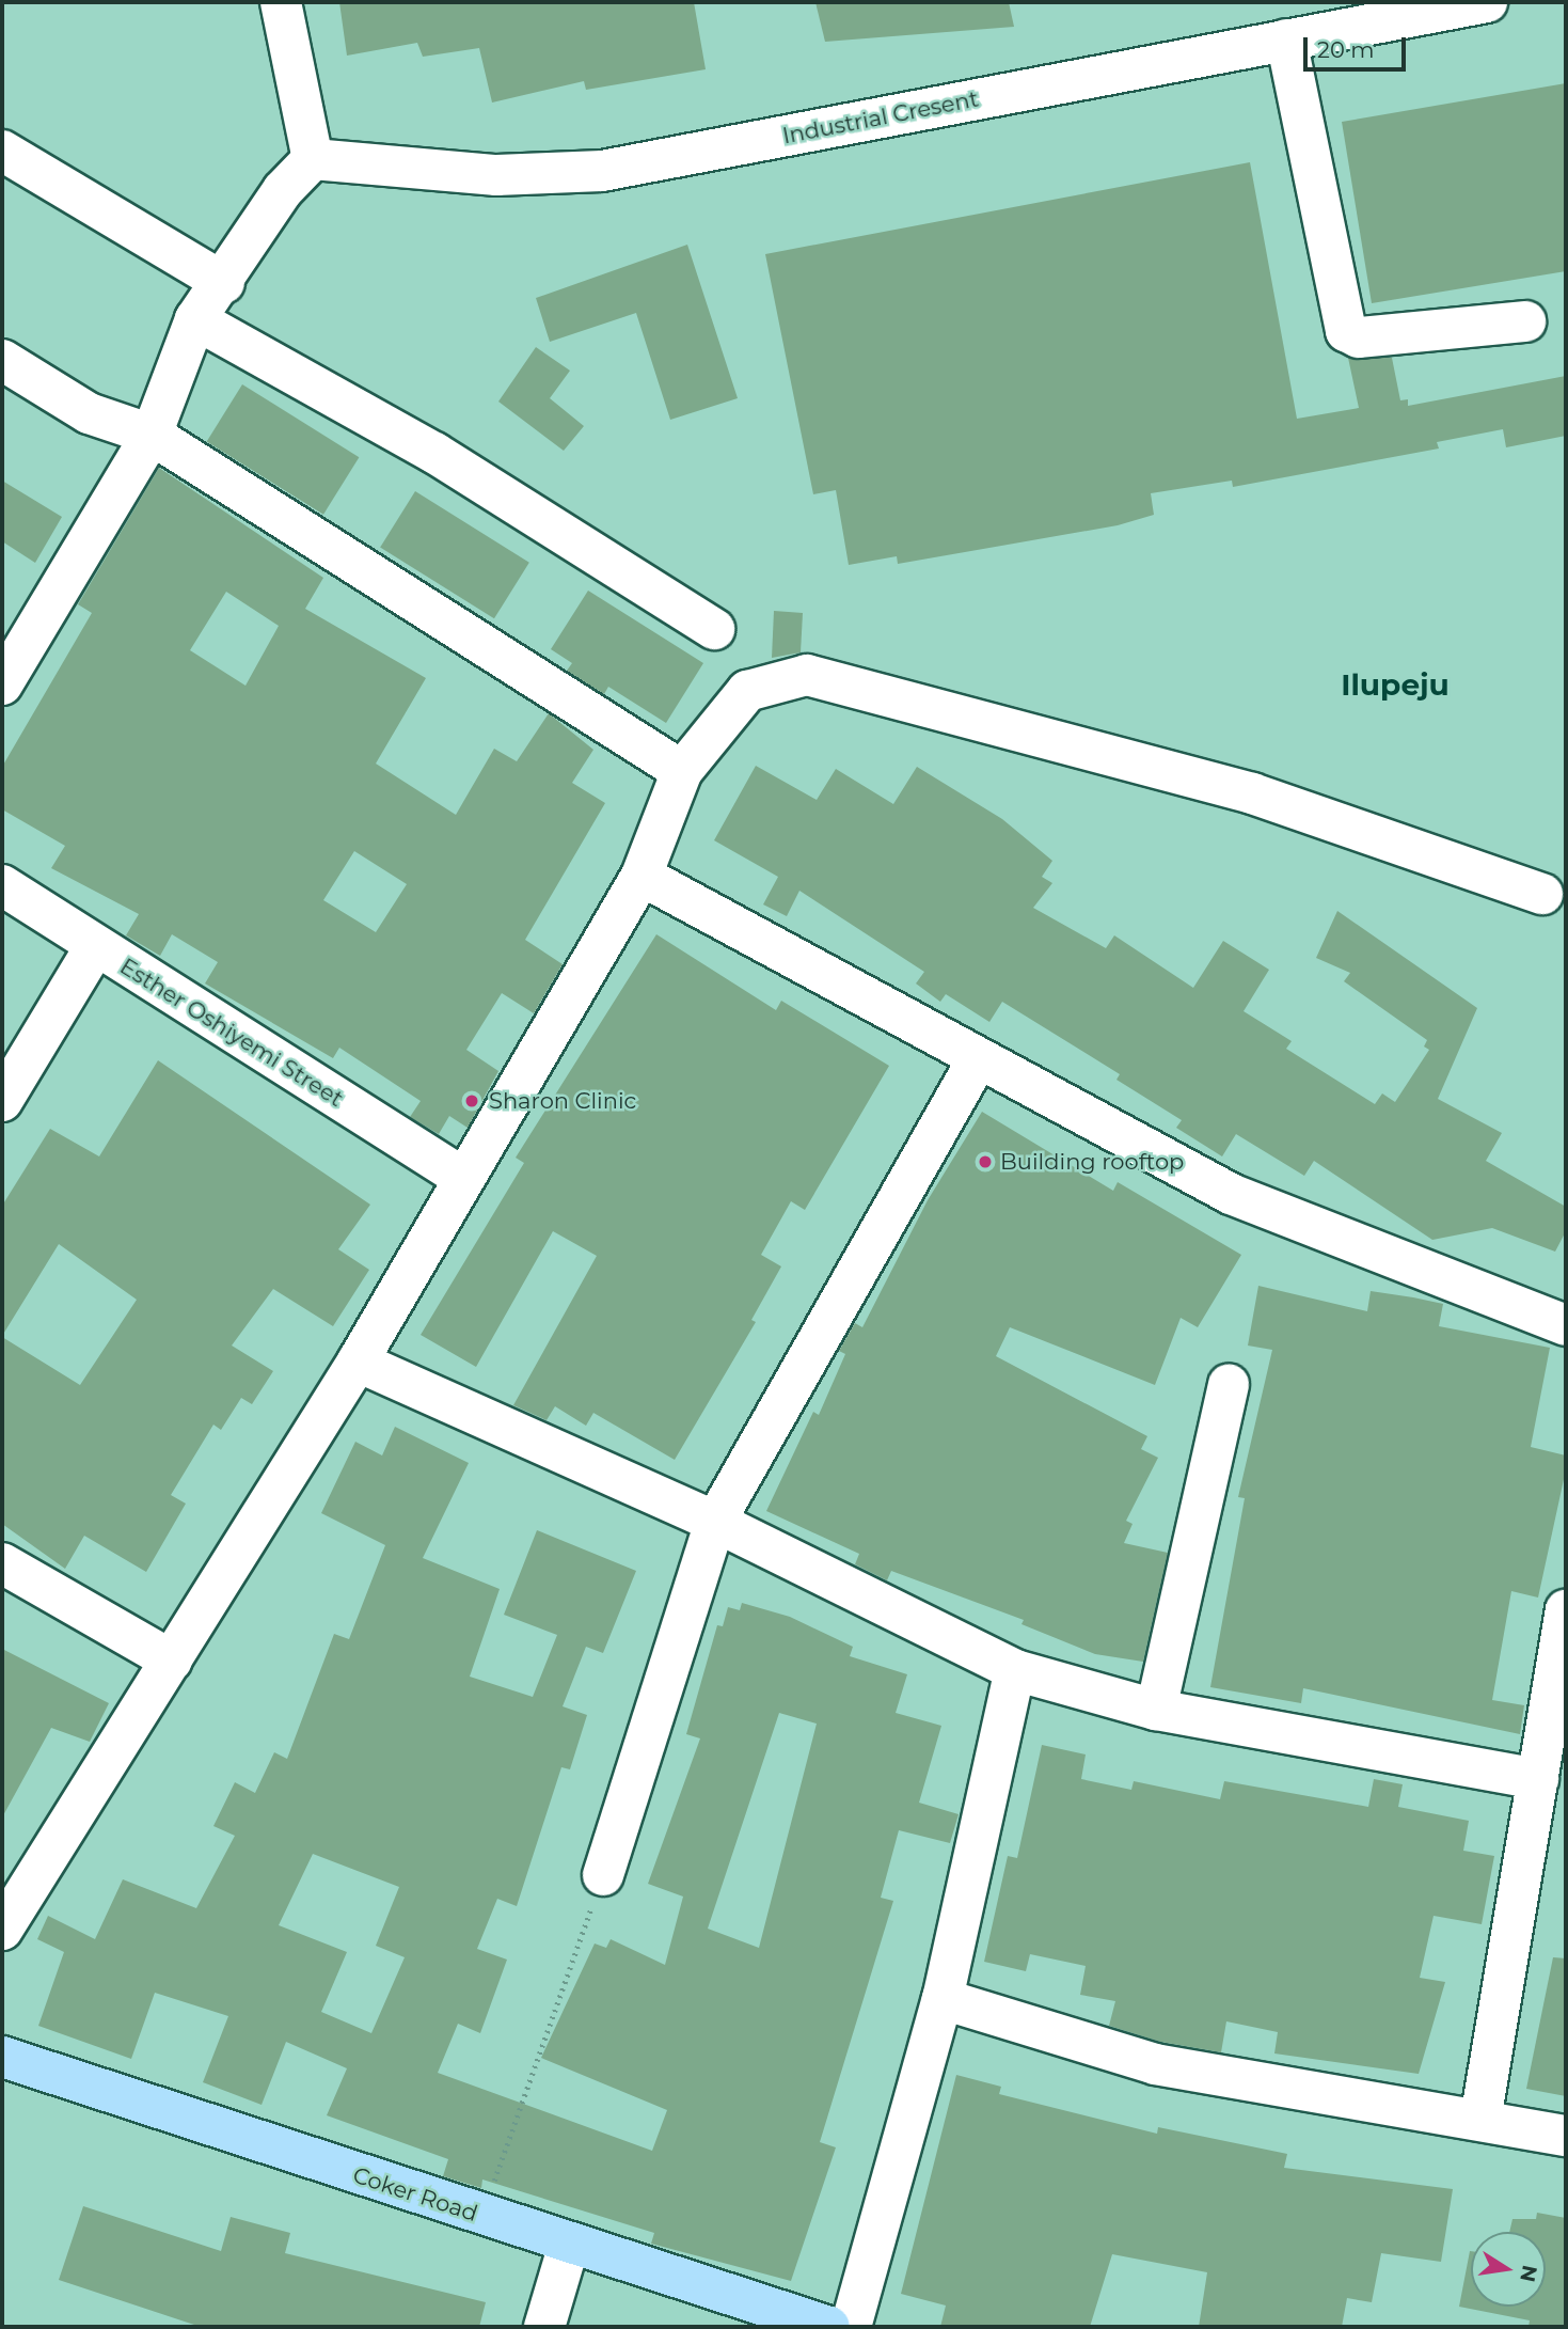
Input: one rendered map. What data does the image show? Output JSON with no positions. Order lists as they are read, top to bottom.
{
  "streets": {
    "main road": ["Coker Road"],
    "street": ["Industrial Cresent", "Esther Oshiyemi Street"]
  },
  "districts": ["Ilupeju"],
  "places": ["Sharon Clinic", "Building rooftop"],
  "scale_bar": "20 m",
  "north": "right"
}
